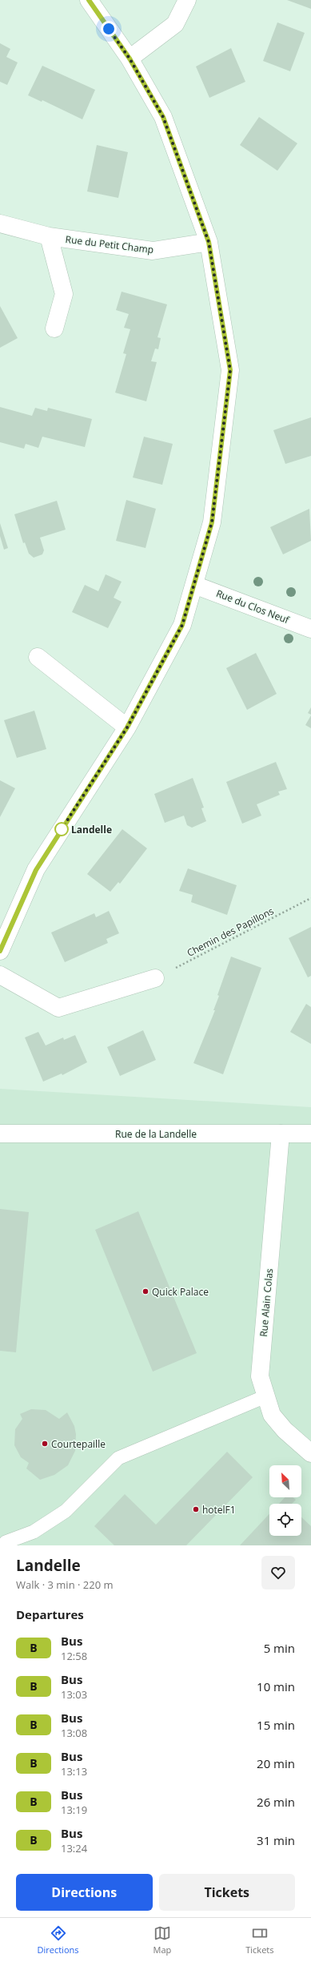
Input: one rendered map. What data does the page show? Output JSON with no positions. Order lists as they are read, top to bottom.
{
  "streets": {
    "street": [
      "Rue du Petit Champ",
      "Rue du Clos Neuf",
      "Rue de la Landelle",
      "Rue Alain Colas"
    ],
    "path": ["Chemin des Papillons"]
  },
  "crossings": [
    ["Rue de la Landelle", "Rue Alain Colas"]
  ],
  "places": [
    "Landelle",
    "Quick Palace",
    "Courtepaille",
    "hotelF1"
  ],
  "lines": ["bus line B"],
  "north": "top left",
  "page": {
    "heading": [
      ["Landelle", "Walk · 3 min · 220 m"],
      "Departures"
    ],
    "list": [
      {
        "mark": "B",
        "name": "Bus",
        "note": "12:58",
        "value": "5 min"
      },
      {
        "mark": "B",
        "name": "Bus",
        "note": "13:03",
        "value": "10 min"
      },
      {
        "mark": "B",
        "name": "Bus",
        "note": "13:08",
        "value": "15 min"
      },
      {
        "mark": "B",
        "name": "Bus",
        "note": "13:13",
        "value": "20 min"
      },
      {
        "mark": "B",
        "name": "Bus",
        "note": "13:19",
        "value": "26 min"
      },
      {
        "mark": "B",
        "name": "Bus",
        "note": "13:24",
        "value": "31 min"
      }
    ],
    "buttons": ["Directions", "Tickets"],
    "tabs": ["Directions", "Map", "Tickets"]
  }
}
